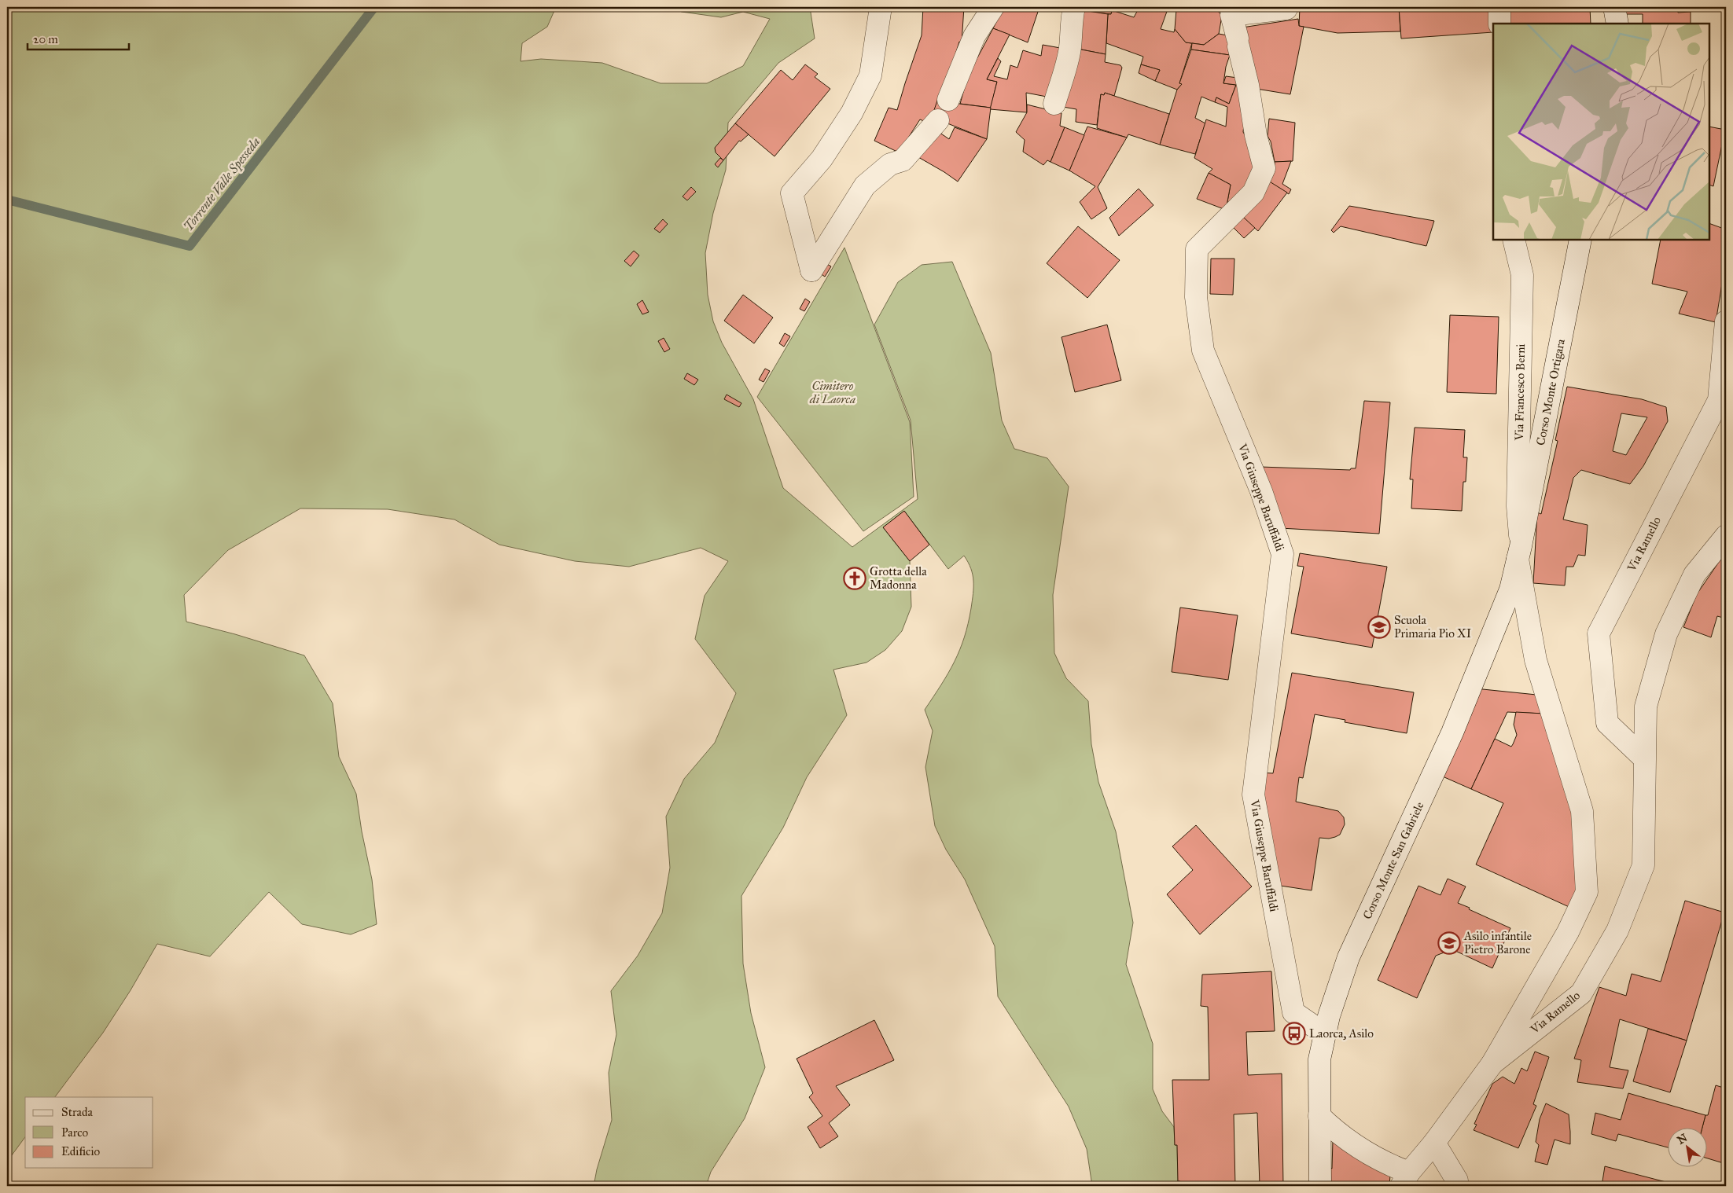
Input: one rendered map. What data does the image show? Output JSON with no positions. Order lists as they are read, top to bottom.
{
  "streets": {
    "street": [
      "Via Francesco Berni",
      "Corso Monte Ortigara",
      "Via Giuseppe Baruffaldi",
      "Via Ramello",
      "Corso Monte San Gabriele"
    ]
  },
  "crossings": [
    ["Via Francesco Berni", "Corso Monte Ortigara"],
    ["Via Francesco Berni", "Corso Monte San Gabriele"],
    ["Corso Monte Ortigara", "Corso Monte San Gabriele"],
    ["Via Giuseppe Baruffaldi", "Corso Monte San Gabriele"]
  ],
  "water": ["Torrente Valle Spesseda"],
  "parks": ["Cimitero di Laorca"],
  "places": {
    "church": ["Grotta della Madonna"],
    "school or university": ["Scuola Primaria Pio XI", "Asilo infantile Pietro Barone"],
    "bus stop": ["Laorca, Asilo"]
  },
  "legend": ["Strada", "Parco", "Edificio"],
  "scale_bar": "20 m",
  "north": "top left"
}
